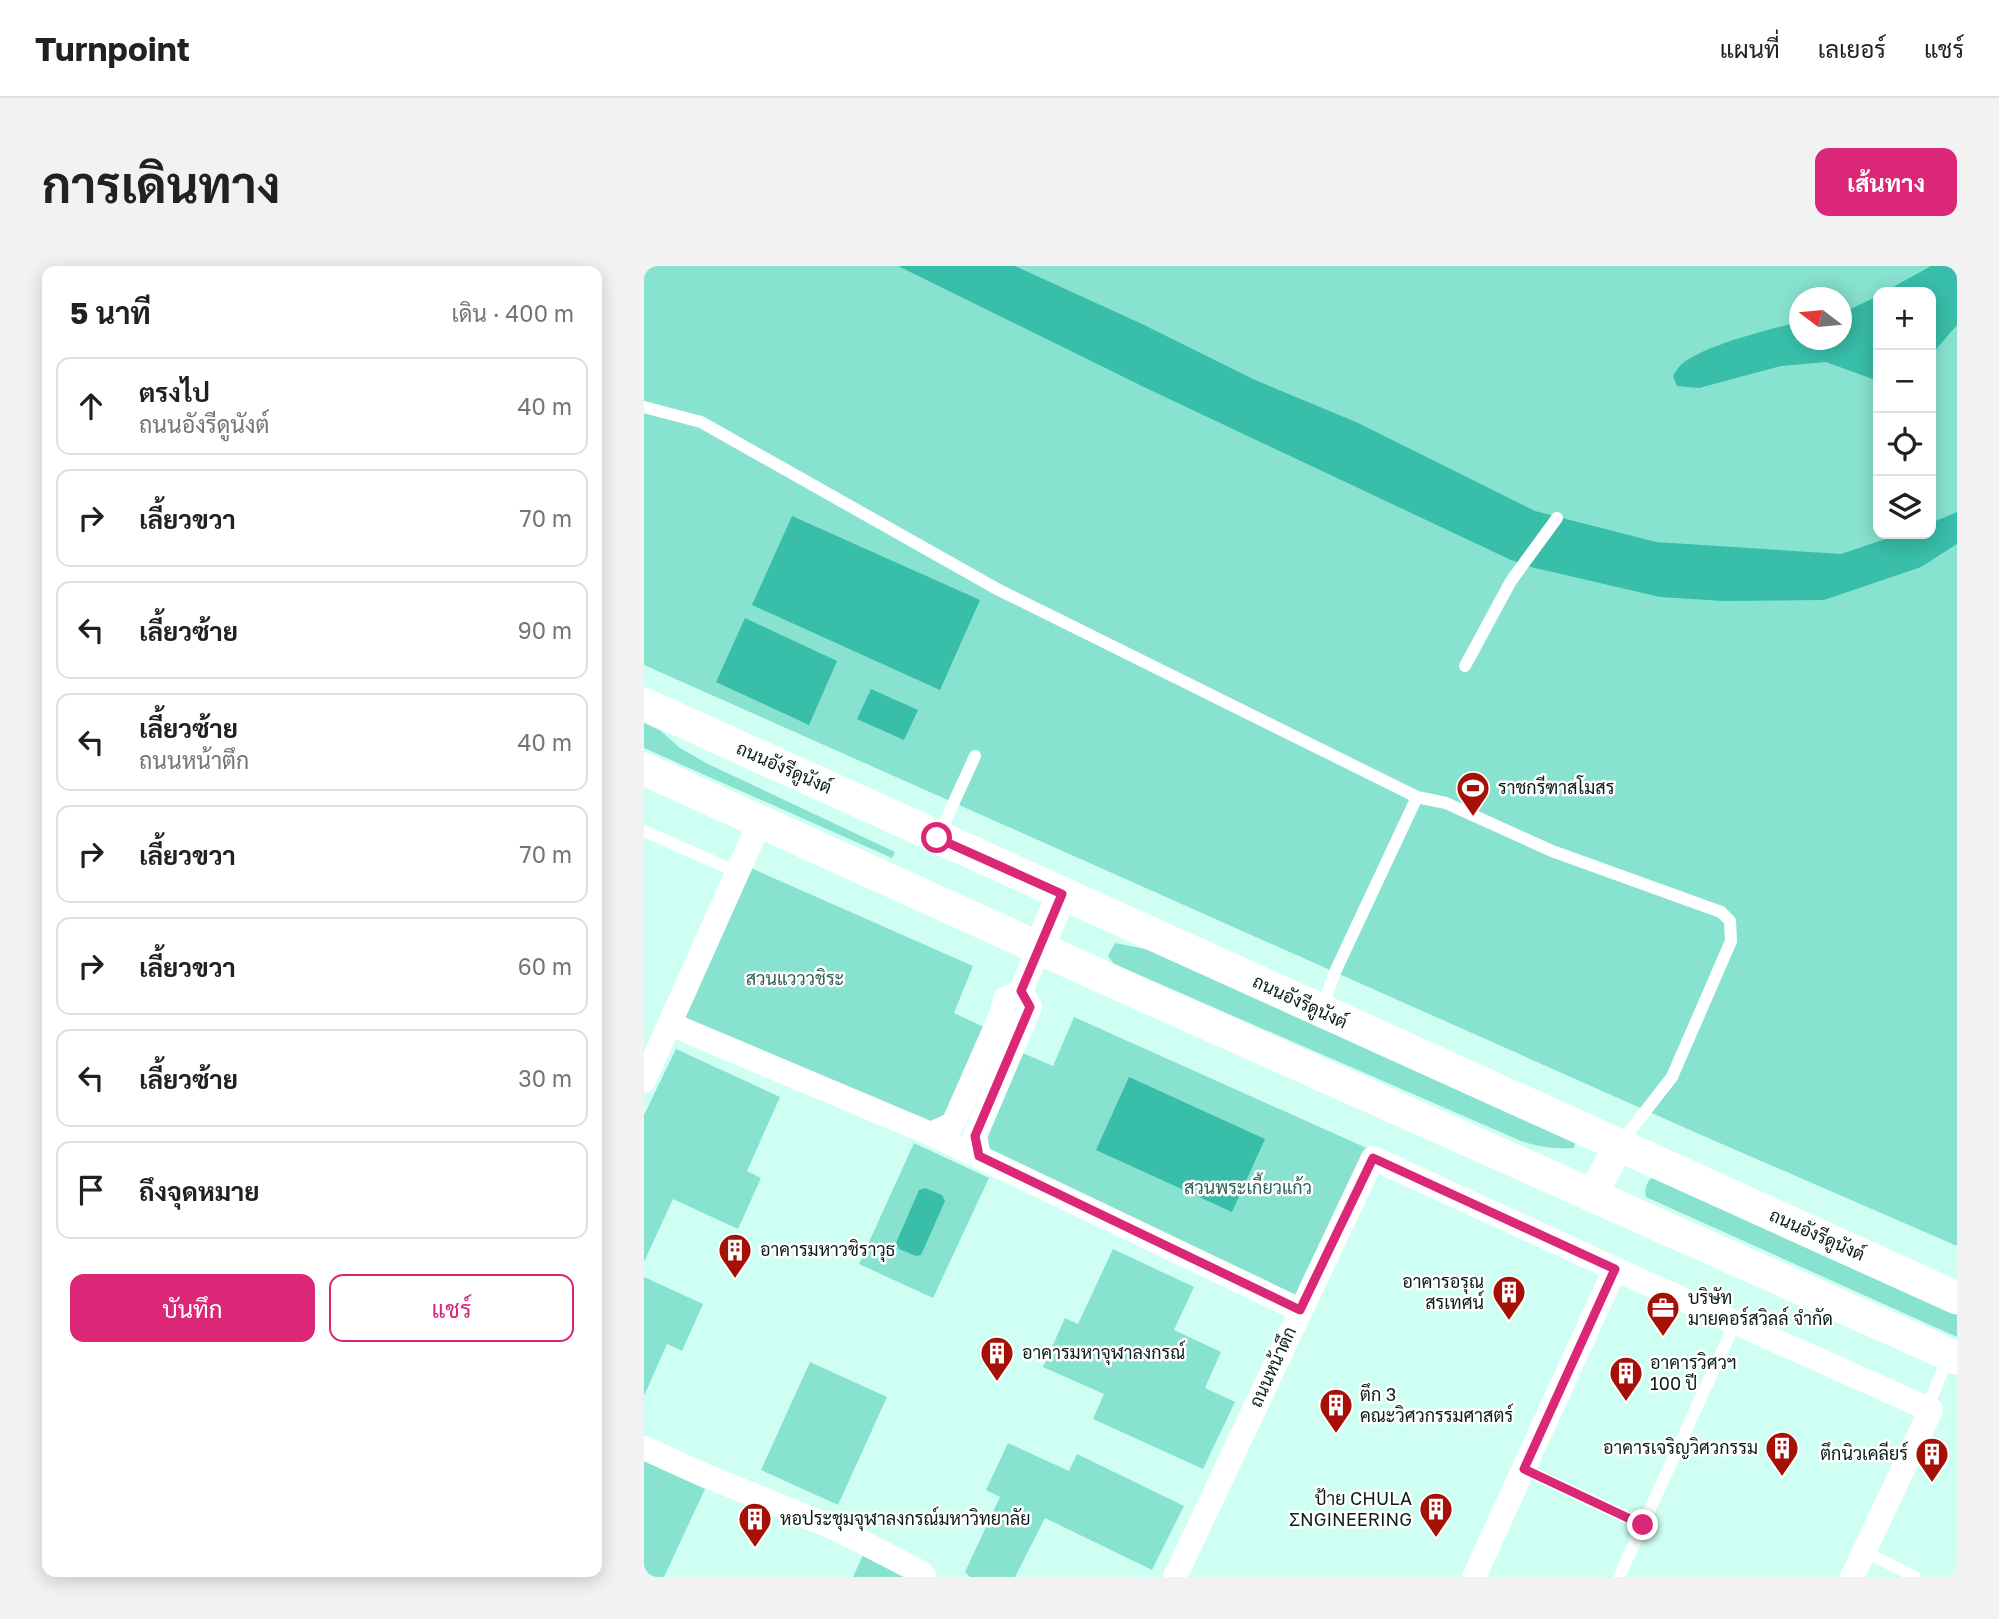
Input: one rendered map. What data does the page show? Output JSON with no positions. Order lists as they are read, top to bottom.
{
  "streets": {
    "main road": ["ถนนอังรีดูนังต์"],
    "street": ["ถนนหน้าตึก"]
  },
  "parks": ["สวนแวววชิระ", "สวนพระเกี้ยวแก้ว"],
  "places": {
    "sports": ["ราชกรีฑาสโมสร"],
    "building": [
      "อาคารมหาวชิราวุธ",
      "อาคารอรุณ สรเทศน์",
      "อาคารมหาจุฬาลงกรณ์",
      "อาคารวิศวฯ 100 ปี",
      "ตึก 3 คณะวิศวกรรมศาสตร์",
      "อาคารเจริญวิศวกรรม",
      "ตึกนิวเคลียร์",
      "ป้าย CHULA ΣNGINEERING",
      "หอประชุมจุฬาลงกรณ์มหาวิทยาลัย"
    ],
    "office": ["บริษัท มายคอร์สวิลล์ จำกัด"]
  },
  "north": "left",
  "page": {
    "header": "Turnpoint",
    "nav": ["แผนที่", "เลเยอร์", "แชร์"],
    "buttons": [
      "เส้นทาง",
      ["บันทึก", "แชร์"]
    ],
    "title": "การเดินทาง",
    "heading": ["5 นาที", "เดิน · 400 m"],
    "map_buttons": ["+", "−"],
    "list": [
      ["ตรงไป", "ถนนอังรีดูนังต์", "40 m"],
      ["เลี้ยวขวา", "70 m"],
      ["เลี้ยวซ้าย", "90 m"],
      ["เลี้ยวซ้าย", "ถนนหน้าตึก", "40 m"],
      ["เลี้ยวขวา", "70 m"],
      ["เลี้ยวขวา", "60 m"],
      ["เลี้ยวซ้าย", "30 m"],
      "ถึงจุดหมาย"
    ]
  }
}
